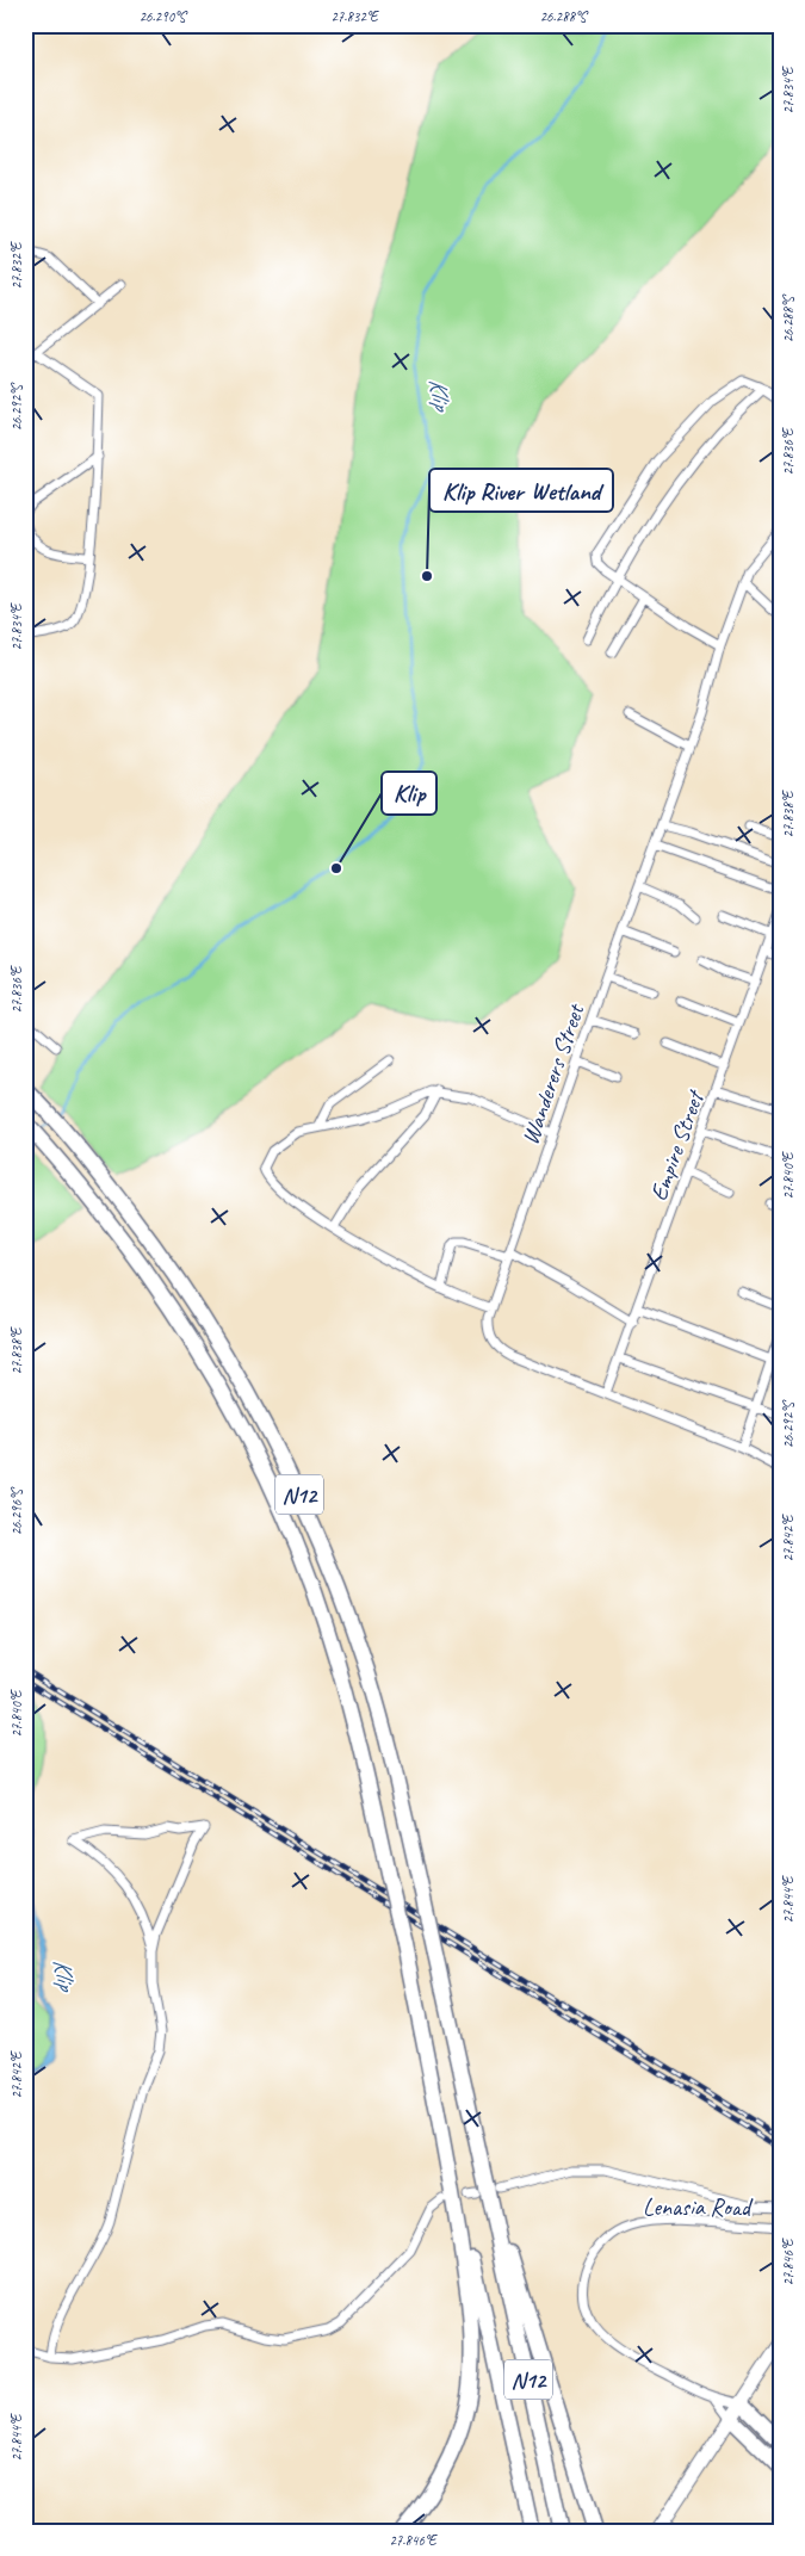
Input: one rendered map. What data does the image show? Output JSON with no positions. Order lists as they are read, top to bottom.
{
  "streets": {
    "highway": ["N12"],
    "street": ["Wanderers Street", "Empire Street", "Lenasia Road"]
  },
  "crossings": [
    ["Wanderers Street", "Empire Street"]
  ],
  "water": ["Klip"],
  "places": ["Klip River Wetland", "Klip"],
  "coordinates": [
    "26.290°S",
    "27.832°E",
    "26.288°S",
    "27.834°E",
    "26.292°S",
    "27.836°E",
    "27.838°E",
    "27.840°E",
    "26.296°S",
    "27.842°E",
    "27.844°E",
    "27.846°E"
  ]
}
